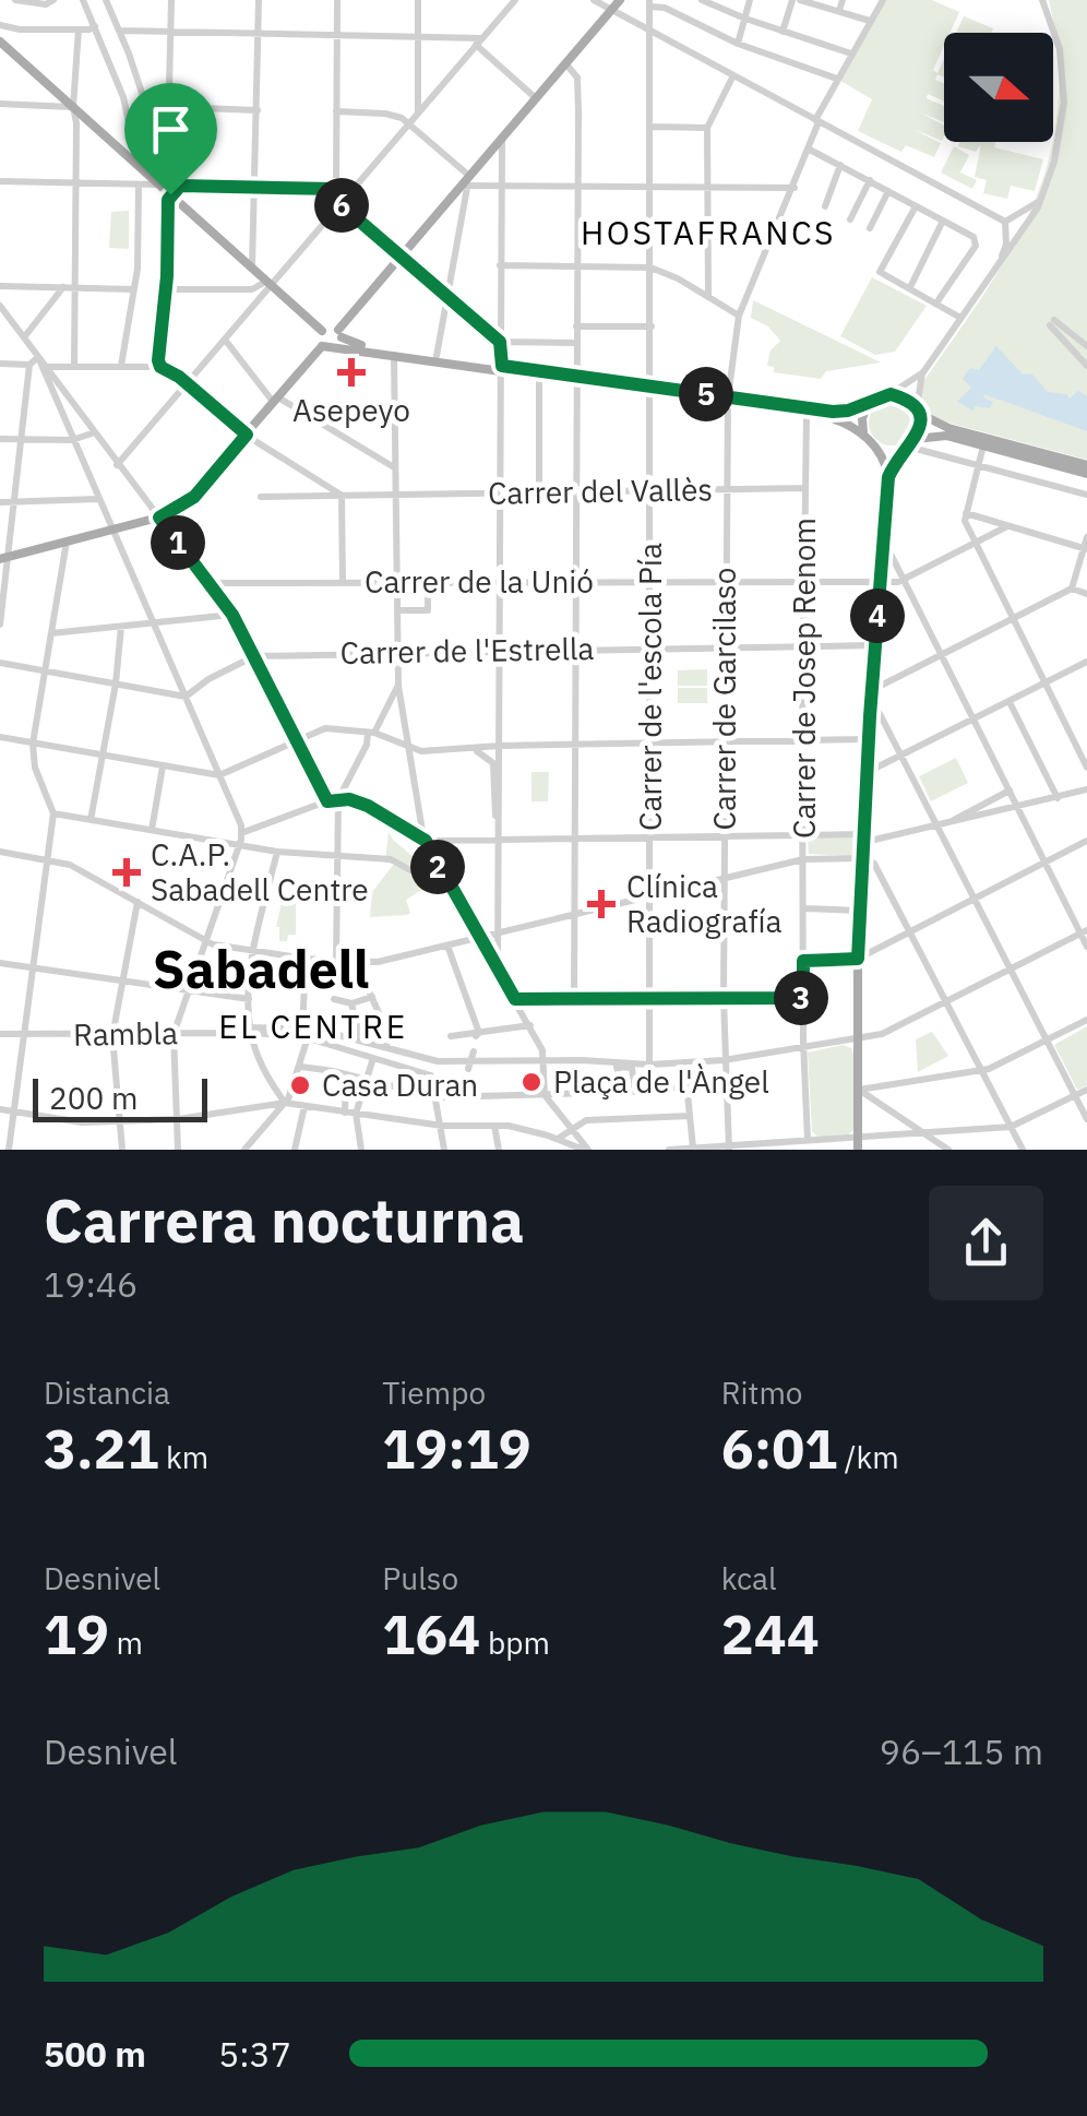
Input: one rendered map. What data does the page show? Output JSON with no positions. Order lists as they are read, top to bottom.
{
  "streets": {
    "street": [
      "Carrer del Vallès",
      "Carrer de la Unió",
      "Carrer de l'Estrella",
      "Carrer de Josep Renom",
      "Carrer de l'escola Pía",
      "Carrer de Garcilaso",
      "Rambla"
    ]
  },
  "crossings": [
    ["Carrer del Vallès", "Carrer de Josep Renom"],
    ["Carrer del Vallès", "Carrer de l'escola Pía"],
    ["Carrer del Vallès", "Carrer de Garcilaso"],
    ["Carrer de la Unió", "Carrer de Josep Renom"],
    ["Carrer de la Unió", "Carrer de l'escola Pía"],
    ["Carrer de la Unió", "Carrer de Garcilaso"],
    ["Carrer de l'Estrella", "Carrer de Josep Renom"],
    ["Carrer de l'Estrella", "Carrer de l'escola Pía"],
    ["Carrer de l'Estrella", "Carrer de Garcilaso"]
  ],
  "districts": ["HOSTAFRANCS", "Sabadell", "EL CENTRE"],
  "places": {
    "health": ["Asepeyo", "C.A.P. Sabadell Centre", "Clínica Radiografía"],
    "other": ["Plaça de l'Àngel", "Casa Duran"]
  },
  "scale_bar": "200 m",
  "north": "right",
  "page": {
    "pins": [
      "6",
      "5",
      "1",
      "4",
      "2",
      "3"
    ],
    "scale": "200 m",
    "heading": ["Carrera nocturna", "19:46"],
    "stats": [
      ["Distancia", "3.21 km"],
      ["Tiempo", "19:19"],
      ["Ritmo", "6:01 /km"],
      ["Desnivel", "19 m"],
      ["Pulso", "164 bpm"],
      ["kcal", "244"]
    ],
    "chart": ["Desnivel", "96–115 m"],
    "list": [
      {
        "name": "500 m",
        "note": "5:37"
      }
    ]
  }
}
